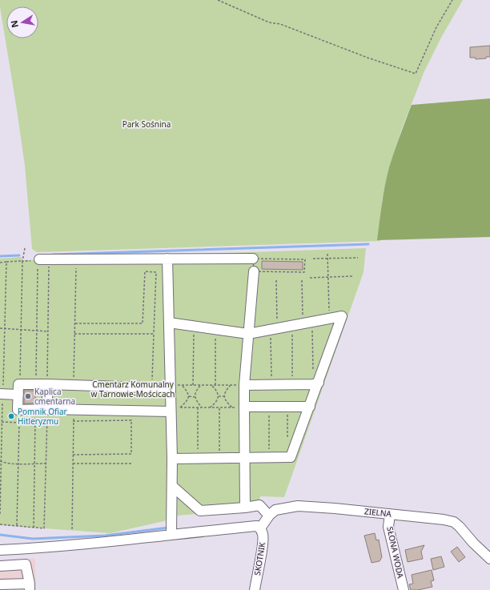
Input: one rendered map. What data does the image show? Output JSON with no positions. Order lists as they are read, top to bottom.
{
  "streets": {
    "street": ["ZIELNA", "SŁONA WODA", "SKOTNIK"]
  },
  "crossings": [
    ["ZIELNA", "SŁONA WODA"]
  ],
  "parks": ["Park Sośnina", "Cmentarz Komunalny w Tarnowie-Mościcach"],
  "places": ["Kaplica cmentarna", "Pomnik Ofiar Hitleryzmu"],
  "north": "left"
}
